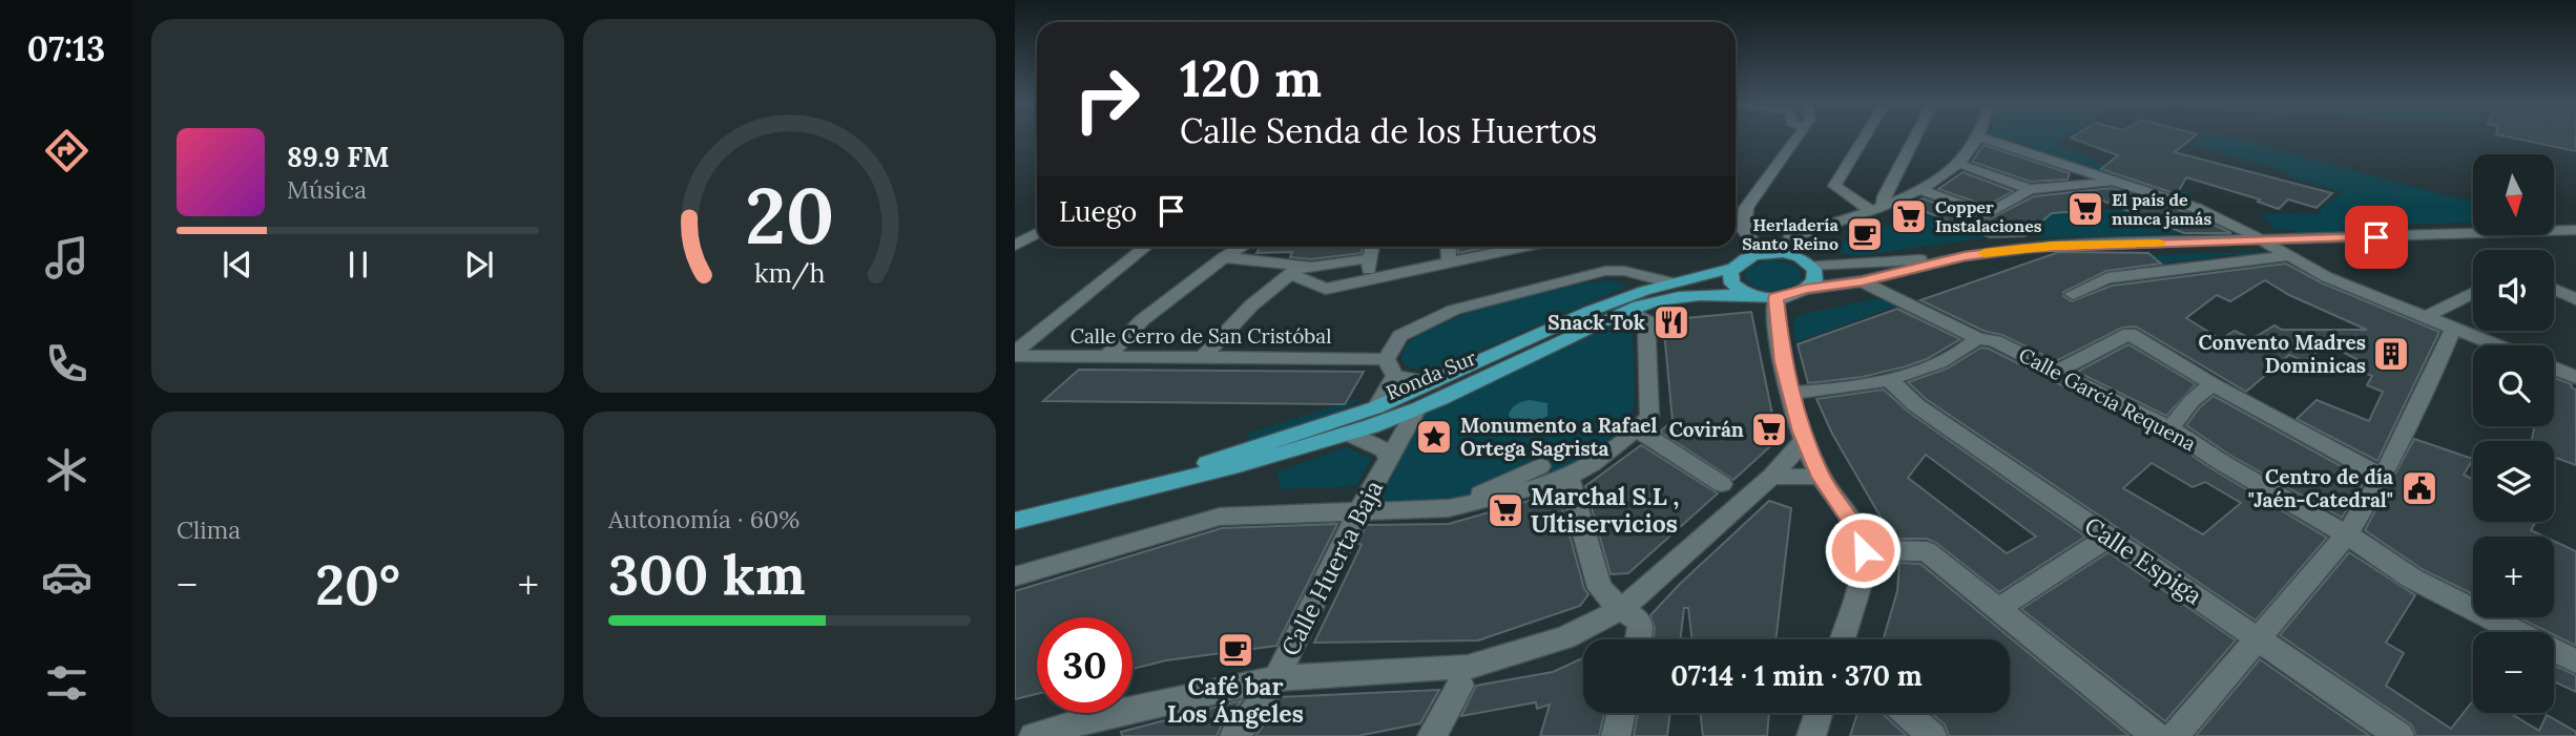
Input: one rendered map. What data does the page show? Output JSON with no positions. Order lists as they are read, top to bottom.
{
  "streets": {
    "main road": ["Ronda Sur"],
    "street": [
      "Calle Cerro de San Cristóbal",
      "Calle García Requena",
      "Calle Espiga",
      "Calle Huerta Baja"
    ]
  },
  "crossings": [
    ["Calle Cerro de San Cristóbal", "Ronda Sur"],
    ["Ronda Sur", "Calle Huerta Baja"]
  ],
  "places": {
    "supermarket": [
      "El país de nunca jamás",
      "Copper Instalaciones",
      "Covirán",
      "Marchal S.L , Ultiservicios"
    ],
    "cafe": ["Herladería Santo Reino", "Café bar Los Ángeles"],
    "restaurant": ["Snack Tok"],
    "building": ["Convento Madres Dominicas"],
    "place": ["Monumento a Rafael Ortega Sagrista"],
    "public building": ["Centro de día \"Jaén-Catedral\""]
  },
  "north": "bottom",
  "page": {
    "tabs": "07:13",
    "turn": ["120 m", "Calle Senda de los Huertos"],
    "song": ["89.9 FM", "Música"],
    "map_buttons": ["+", "−"],
    "then": "Luego",
    "tile": [
      "Clima",
      ["Autonomía · 60%", "300 km"]
    ],
    "heat": ["−", "20°", "+"],
    "limit": "30",
    "trip": "07:14 · 1 min · 370 m",
    "gauge": ["20", "km/h"]
  }
}
